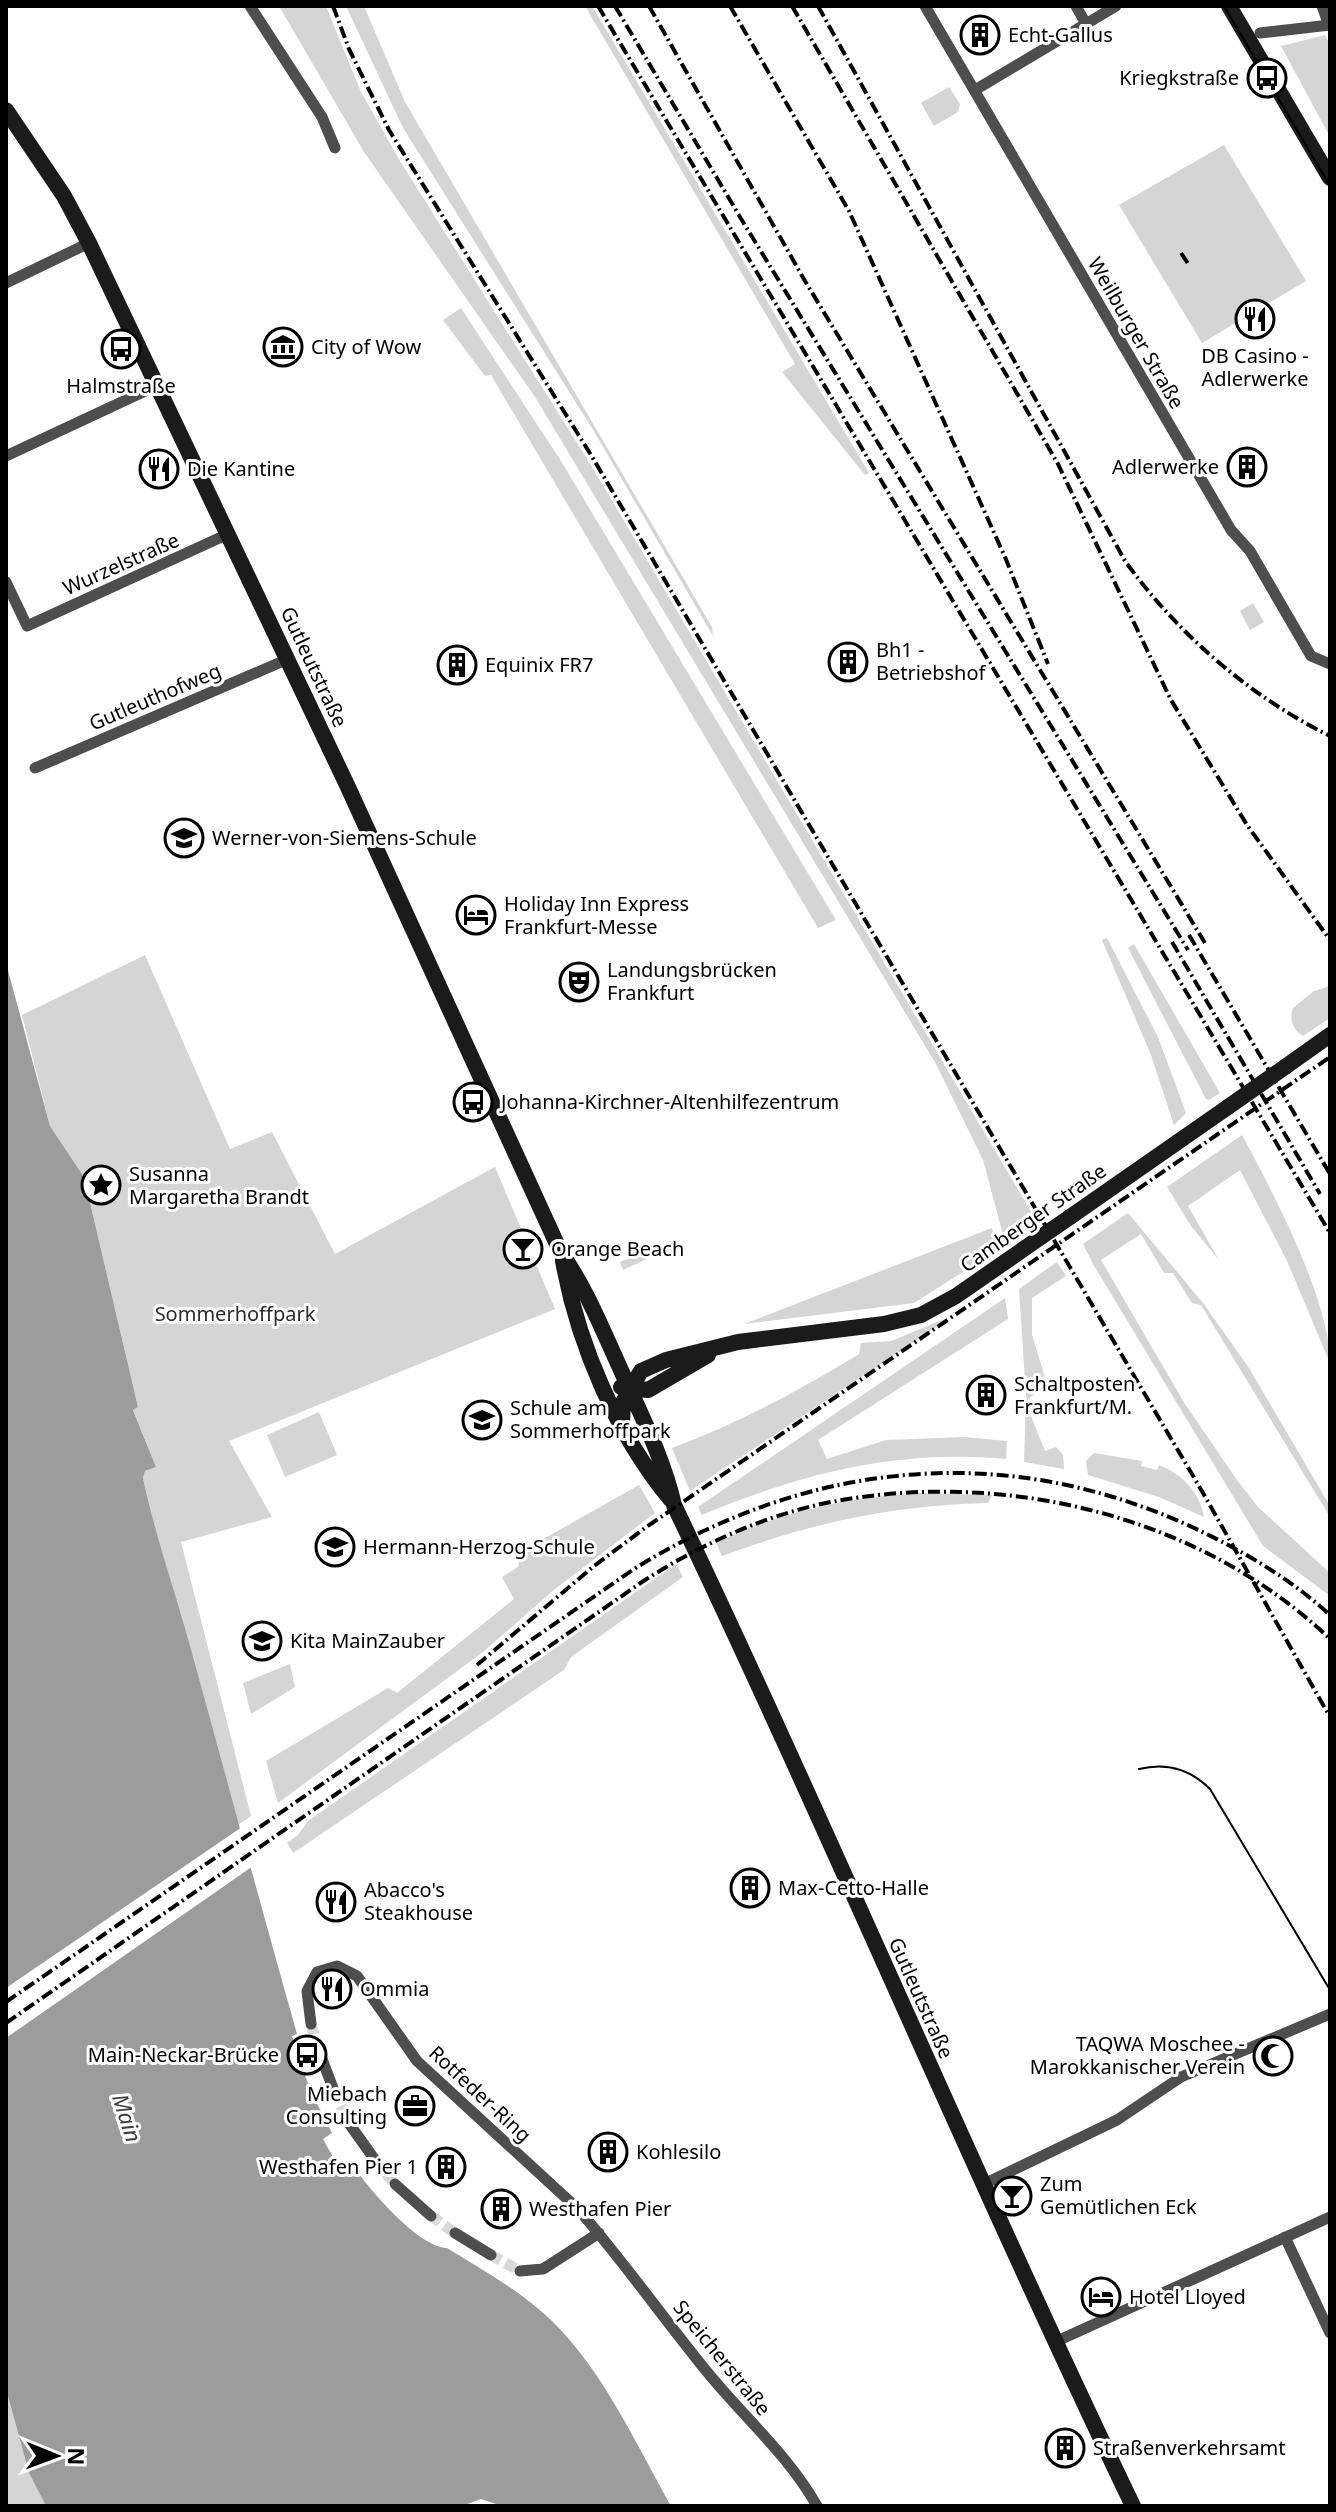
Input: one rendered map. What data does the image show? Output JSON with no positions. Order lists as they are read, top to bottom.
{
  "streets": {
    "main road": ["Gutleutstraße", "Camberger Straße"],
    "street": [
      "Weilburger Straße",
      "Wurzelstraße",
      "Gutleuthofweg",
      "Rotfeder-Ring",
      "Speicherstraße"
    ]
  },
  "crossings": [
    ["Wurzelstraße", "Gutleutstraße"],
    ["Gutleutstraße", "Gutleuthofweg"],
    ["Rotfeder-Ring", "Speicherstraße"]
  ],
  "water": ["Main"],
  "parks": ["Sommerhoffpark"],
  "places": {
    "building": [
      "Echt-Gallus",
      "Adlerwerke",
      "Bh1 - Betriebshof",
      "Equinix FR7",
      "Schaltposten Frankfurt/M.",
      "Max-Cetto-Halle",
      "Kohlesilo",
      "Westhafen Pier 1",
      "Westhafen Pier",
      "Straßenverkehrsamt"
    ],
    "bus stop": [
      "Kriegkstraße",
      "Halmstraße",
      "Johanna-Kirchner-Altenhilfezentrum",
      "Main-Neckar-Brücke"
    ],
    "restaurant": [
      "DB Casino - Adlerwerke",
      "Die Kantine",
      "Abacco's Steakhouse",
      "Ommia"
    ],
    "museum": ["City of Wow"],
    "school or university": [
      "Werner-von-Siemens-Schule",
      "Schule am Sommerhoffpark",
      "Hermann-Herzog-Schule",
      "Kita MainZauber"
    ],
    "hotel": ["Holiday Inn Express Frankfurt-Messe", "Hotel Lloyed"],
    "theatre": ["Landungsbrücken Frankfurt"],
    "place": ["Susanna Margaretha Brandt"],
    "bar": ["Orange Beach", "Zum Gemütlichen Eck"],
    "mosque": ["TAQWA Moschee - Marokkanischer Verein"],
    "office": ["Miebach Consulting"]
  },
  "north": "right"
}
